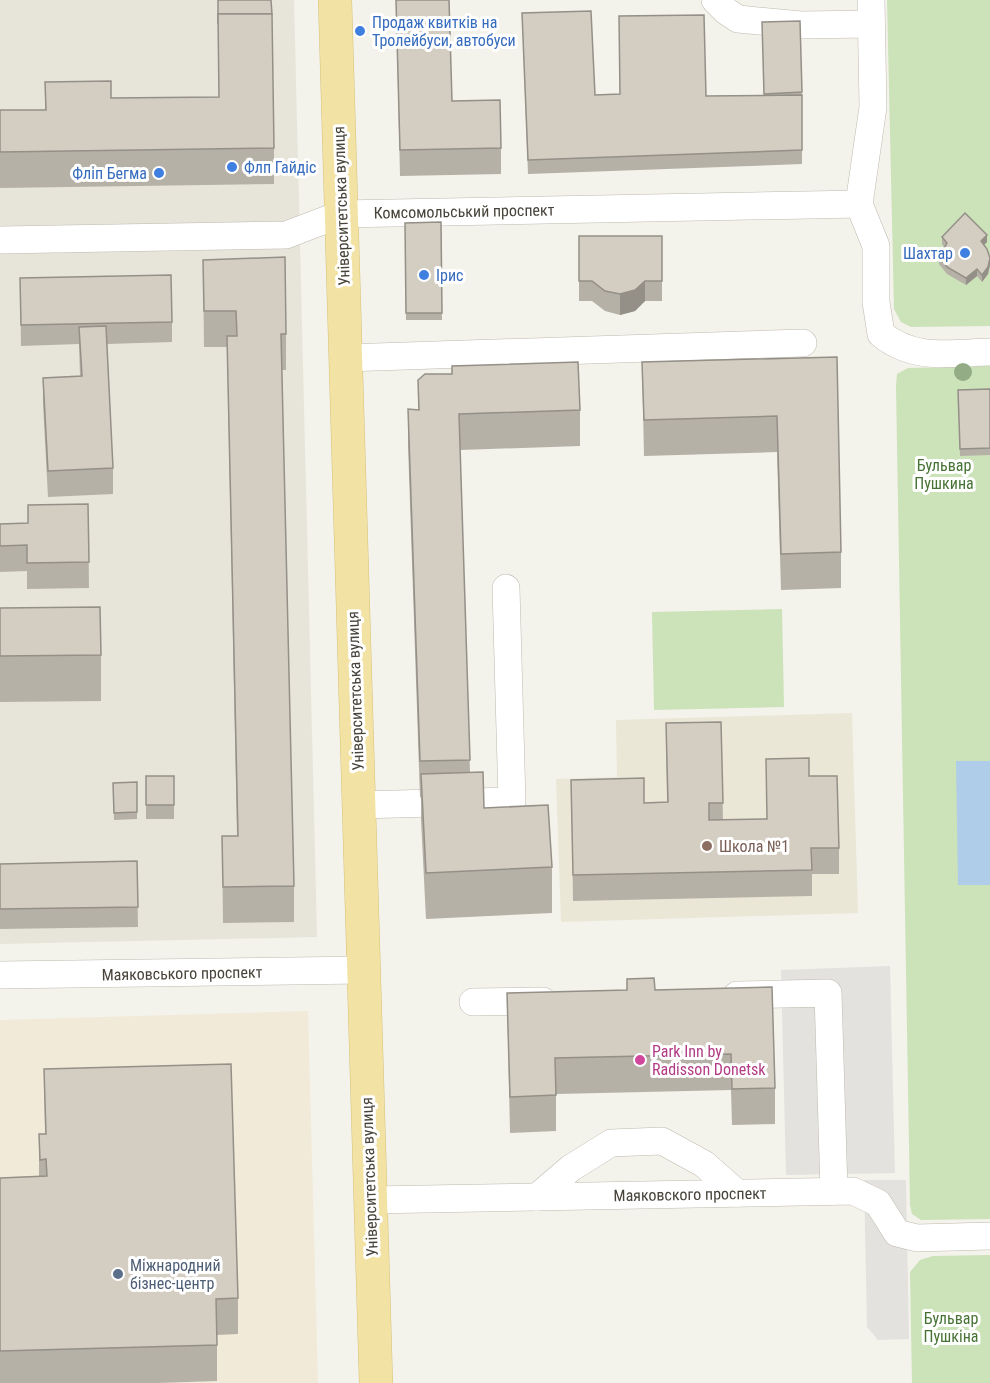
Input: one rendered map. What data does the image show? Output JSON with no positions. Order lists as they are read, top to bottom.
{
  "streets": {
    "main road": ["Університетська вулиця"],
    "street": ["Комсомольський проспект", "Маяковського проспект", "Маяковского проспект"]
  },
  "crossings": [
    ["Університетська вулиця", "Комсомольський проспект"],
    ["Університетська вулиця", "Маяковського проспект"],
    ["Університетська вулиця", "Маяковского проспект"]
  ],
  "parks": ["Бульвар Пушкина", "Бульвар Пушкіна"],
  "places": [
    "Продаж квитків на Тролейбуси, автобуси",
    "Флп Гайдіс",
    "Фліп Бегма",
    "Шахтар",
    "Ірис",
    "Школа №1",
    "Park Inn by Radisson Donetsk",
    "Міжнародний бізнес-центр"
  ]
}
